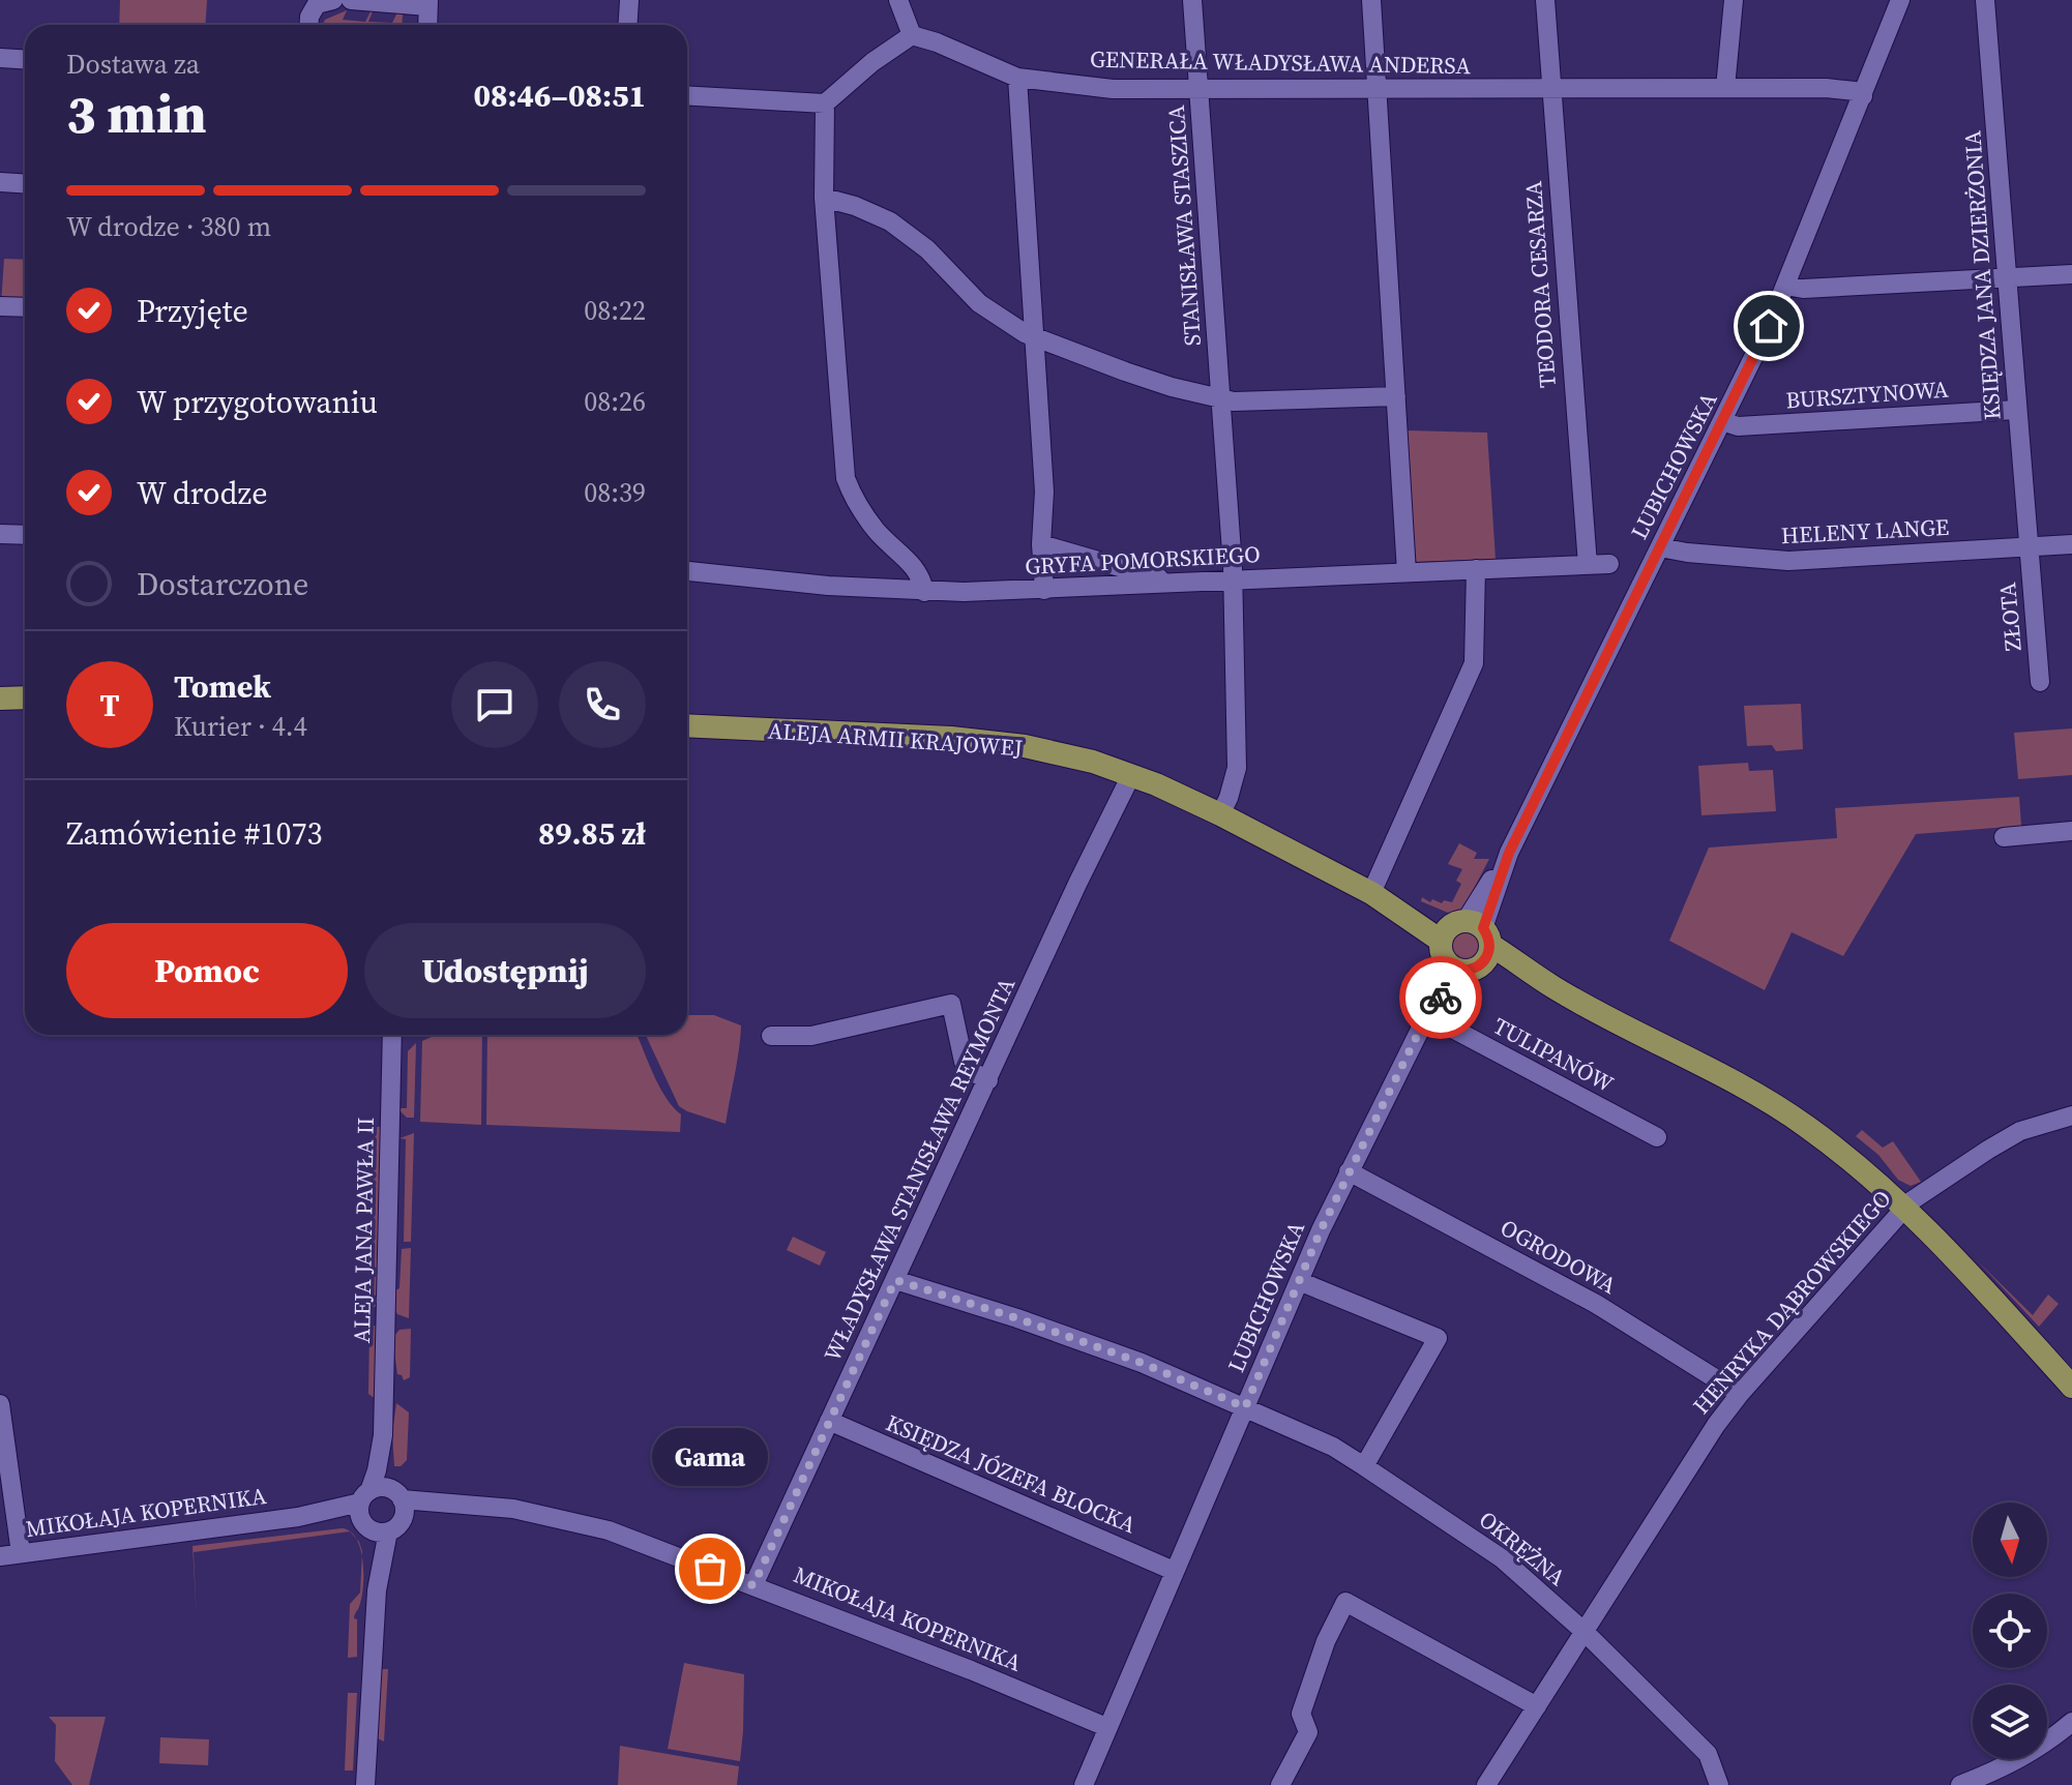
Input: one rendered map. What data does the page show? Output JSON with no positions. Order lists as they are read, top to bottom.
{
  "streets": {
    "main road": ["ALEJA ARMII KRAJOWEJ"],
    "street": [
      "GENERAŁA WŁADYSŁAWA ANDERSA",
      "STANISŁAWA STASZICA",
      "KSIĘDZA JANA DZIERŻONIA",
      "TEODORA CESARZA",
      "BURSZTYNOWA",
      "LUBICHOWSKA",
      "HELENY LANGE",
      "GRYFA POMORSKIEGO",
      "ZŁOTA",
      "TULIPANÓW",
      "WŁADYSŁAWA STANISŁAWA REYMONTA",
      "ALEJA JANA PAWŁA II",
      "OGRODOWA",
      "HENRYKA DĄBROWSKIEGO",
      "KSIĘDZA JÓZEFA BLOCKA",
      "MIKOŁAJA KOPERNIKA",
      "OKRĘŻNA"
    ]
  },
  "crossings": [
    ["GENERAŁA WŁADYSŁAWA ANDERSA", "STANISŁAWA STASZICA"],
    ["GENERAŁA WŁADYSŁAWA ANDERSA", "TEODORA CESARZA"],
    ["GENERAŁA WŁADYSŁAWA ANDERSA", "LUBICHOWSKA"],
    ["STANISŁAWA STASZICA", "GRYFA POMORSKIEGO"],
    ["STANISŁAWA STASZICA", "ALEJA ARMII KRAJOWEJ"],
    ["KSIĘDZA JANA DZIERŻONIA", "BURSZTYNOWA"],
    ["KSIĘDZA JANA DZIERŻONIA", "HELENY LANGE"],
    ["KSIĘDZA JANA DZIERŻONIA", "ZŁOTA"],
    ["TEODORA CESARZA", "GRYFA POMORSKIEGO"],
    ["BURSZTYNOWA", "LUBICHOWSKA"],
    ["LUBICHOWSKA", "HELENY LANGE"],
    ["LUBICHOWSKA", "ALEJA ARMII KRAJOWEJ"],
    ["LUBICHOWSKA", "TULIPANÓW"],
    ["LUBICHOWSKA", "OGRODOWA"],
    ["LUBICHOWSKA", "KSIĘDZA JÓZEFA BLOCKA"],
    ["LUBICHOWSKA", "MIKOŁAJA KOPERNIKA"],
    ["LUBICHOWSKA", "OKRĘŻNA"],
    ["HELENY LANGE", "ZŁOTA"],
    ["ALEJA ARMII KRAJOWEJ", "WŁADYSŁAWA STANISŁAWA REYMONTA"],
    ["ALEJA ARMII KRAJOWEJ", "HENRYKA DĄBROWSKIEGO"],
    ["WŁADYSŁAWA STANISŁAWA REYMONTA", "KSIĘDZA JÓZEFA BLOCKA"],
    ["WŁADYSŁAWA STANISŁAWA REYMONTA", "MIKOŁAJA KOPERNIKA"],
    ["WŁADYSŁAWA STANISŁAWA REYMONTA", "OKRĘŻNA"],
    ["ALEJA JANA PAWŁA II", "MIKOŁAJA KOPERNIKA"],
    ["OGRODOWA", "HENRYKA DĄBROWSKIEGO"],
    ["HENRYKA DĄBROWSKIEGO", "OKRĘŻNA"]
  ],
  "places": ["Gama"],
  "north": "bottom",
  "page": {
    "heading": ["3 min", "Dostawa za", "08:46–08:51"],
    "panel": [
      "Tomek",
      "Kurier · 4.4",
      "Zamówienie #1073",
      "89.85 zł"
    ],
    "bar": "W drodze · 380 m",
    "list": [
      ["Przyjęte", "08:22"],
      ["W przygotowaniu", "08:26"],
      ["W drodze", "08:39"],
      "Dostarczone"
    ],
    "round": "T",
    "buttons": ["Pomoc", "Udostępnij"],
    "bubble": "Gama"
  }
}
